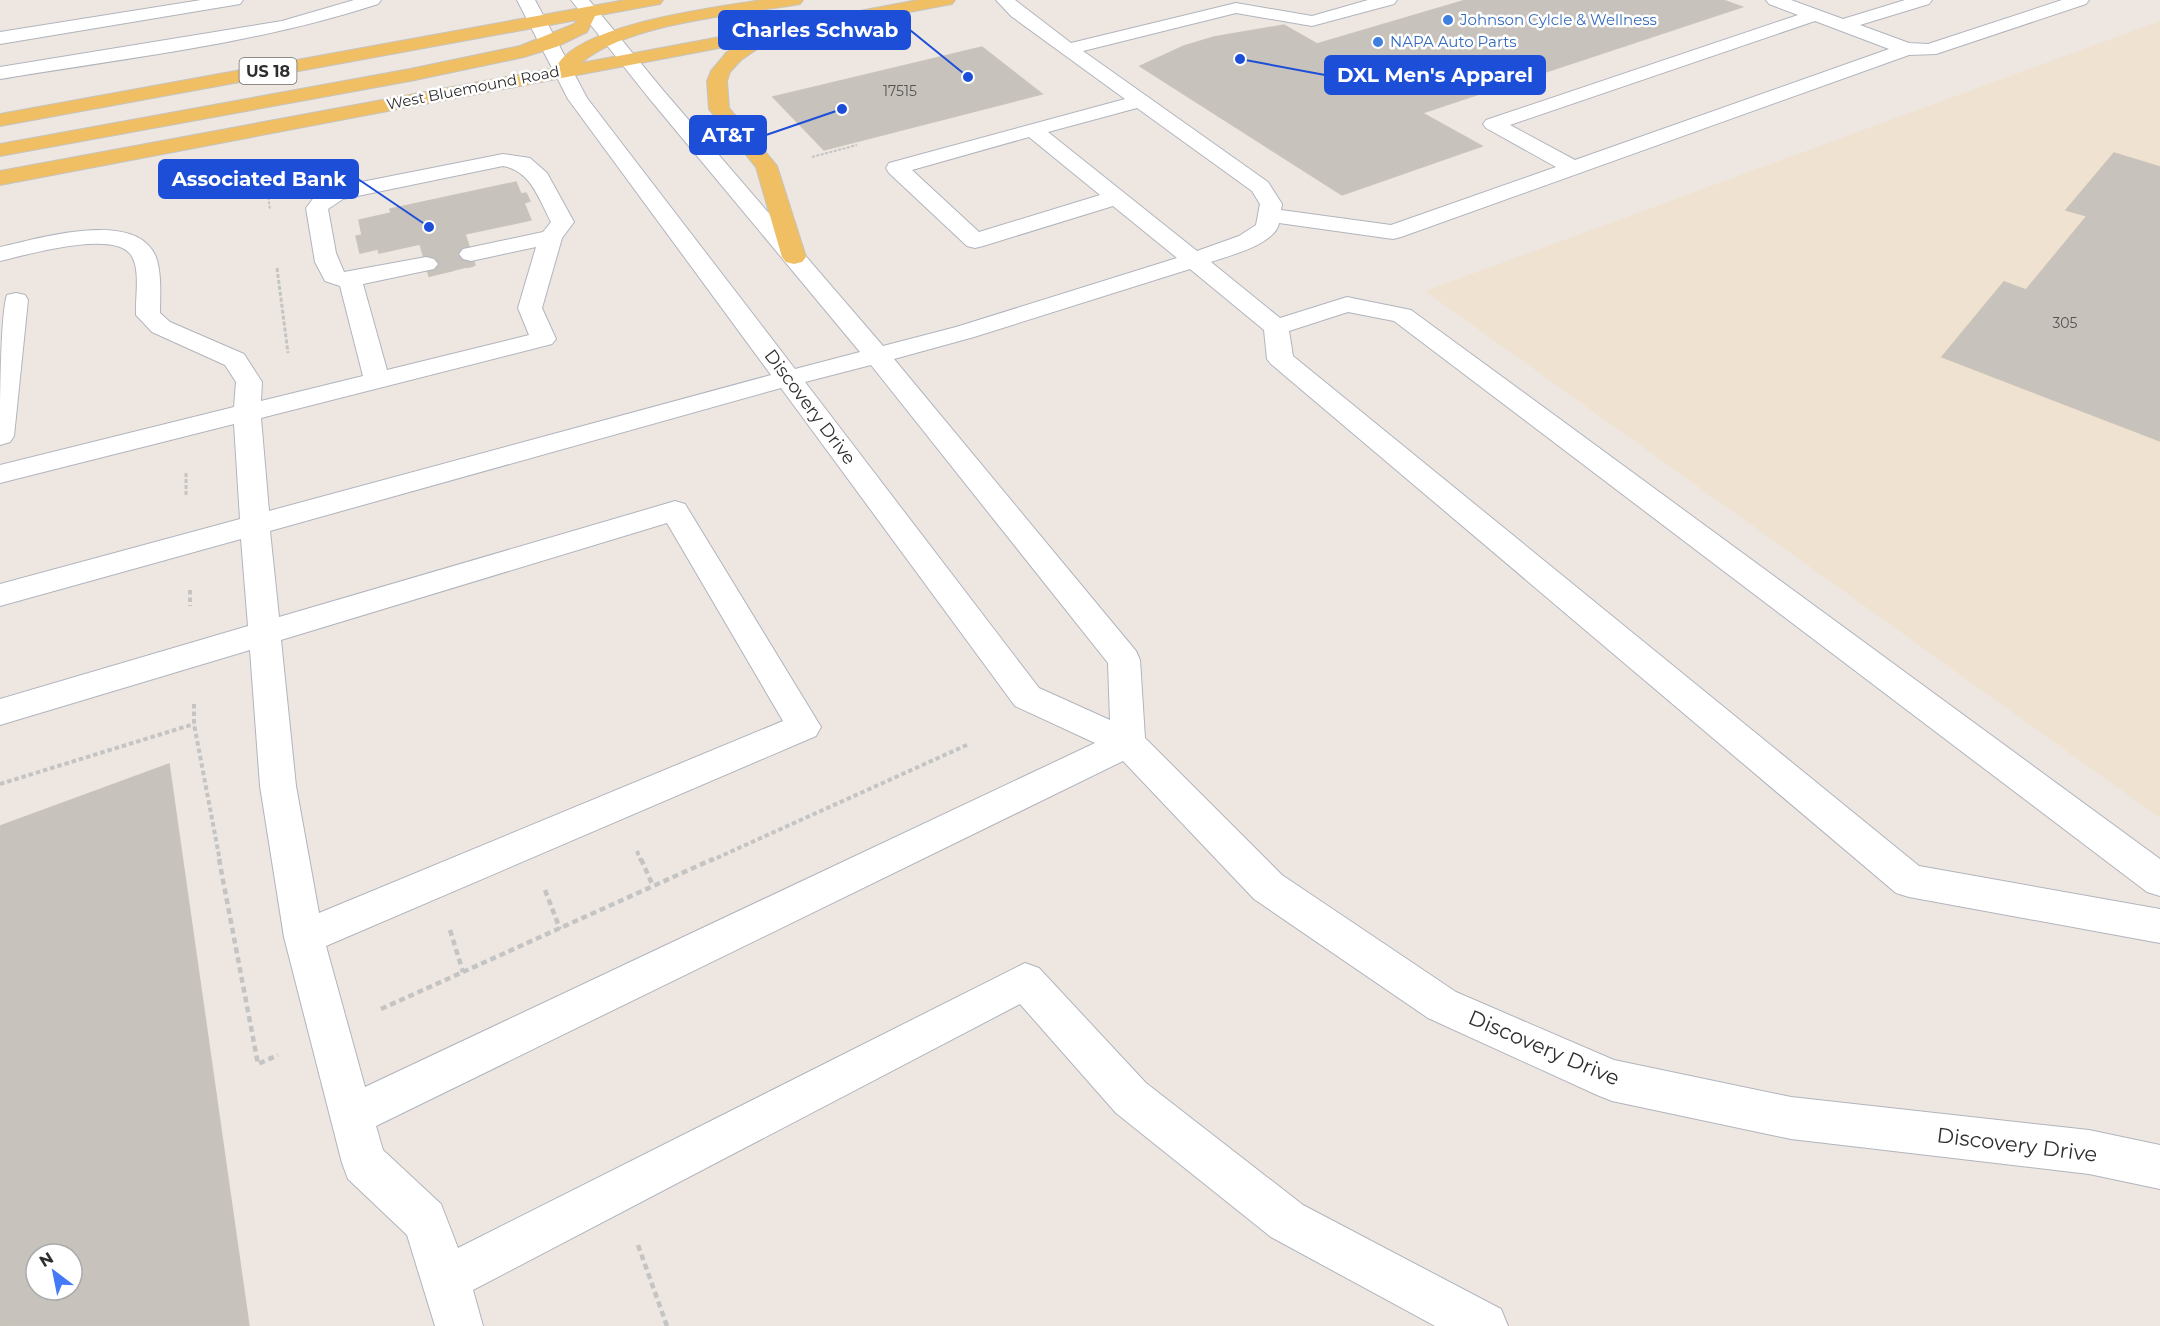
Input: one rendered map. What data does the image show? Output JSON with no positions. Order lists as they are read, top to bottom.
{
  "streets": {
    "main road": ["US 18", "West Bluemound Road"],
    "street": ["Discovery Drive"]
  },
  "crossings": [
    ["US 18", "Discovery Drive"],
    ["West Bluemound Road", "Discovery Drive"]
  ],
  "places": [
    "Johnson Cylcle & Wellness",
    "NAPA Auto Parts",
    "DXL Men's Apparel",
    "Charles Schwab",
    "AT&T",
    "Associated Bank"
  ],
  "house_numbers": ["17515", "305"],
  "north": "top left"
}
